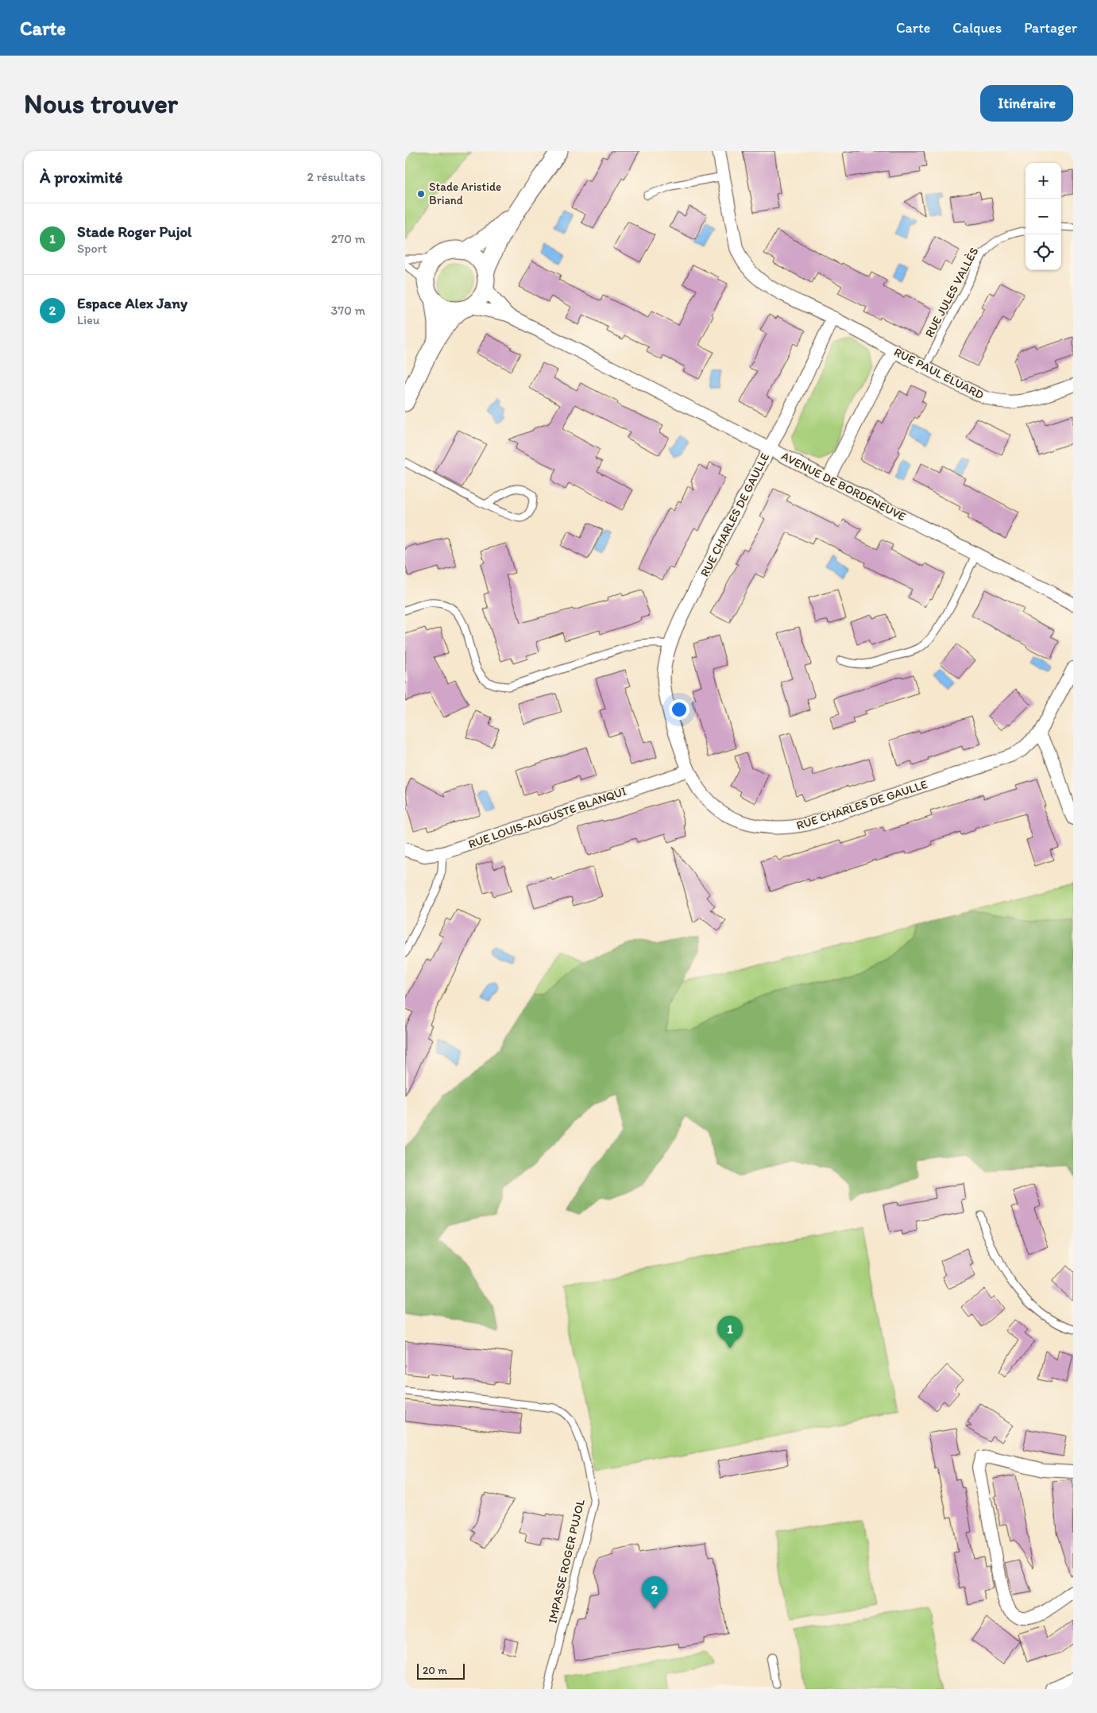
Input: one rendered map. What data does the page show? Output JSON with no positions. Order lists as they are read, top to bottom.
{
  "streets": {
    "street": [
      "RUE PAUL ÉLUARD",
      "AVENUE DE BORDENEUVE",
      "RUE CHARLES DE GAULLE",
      "RUE LOUIS-AUGUSTE BLANQUI"
    ],
    "lane": ["RUE JULES VALLÈS", "IMPASSE ROGER PUJOL"]
  },
  "crossings": [
    ["RUE JULES VALLÈS", "RUE PAUL ÉLUARD"],
    ["RUE PAUL ÉLUARD", "RUE CHARLES DE GAULLE"],
    ["AVENUE DE BORDENEUVE", "RUE CHARLES DE GAULLE"],
    ["RUE CHARLES DE GAULLE", "RUE LOUIS-AUGUSTE BLANQUI"]
  ],
  "places": ["Stade Aristide Briand"],
  "scale_bar": "20 m",
  "page": {
    "header": "Carte",
    "nav": ["Carte", "Calques", "Partager"],
    "buttons": "Itinéraire",
    "title": "Nous trouver",
    "heading": ["À proximité", "2 résultats"],
    "map_buttons": ["+", "−"],
    "list": [
      {
        "mark": "1",
        "name": "Stade Roger Pujol",
        "note": "Sport",
        "value": "270 m"
      },
      {
        "mark": "2",
        "name": "Espace Alex Jany",
        "note": "Lieu",
        "value": "370 m"
      }
    ],
    "pins": ["1", "2"],
    "scale": "20 m"
  }
}
